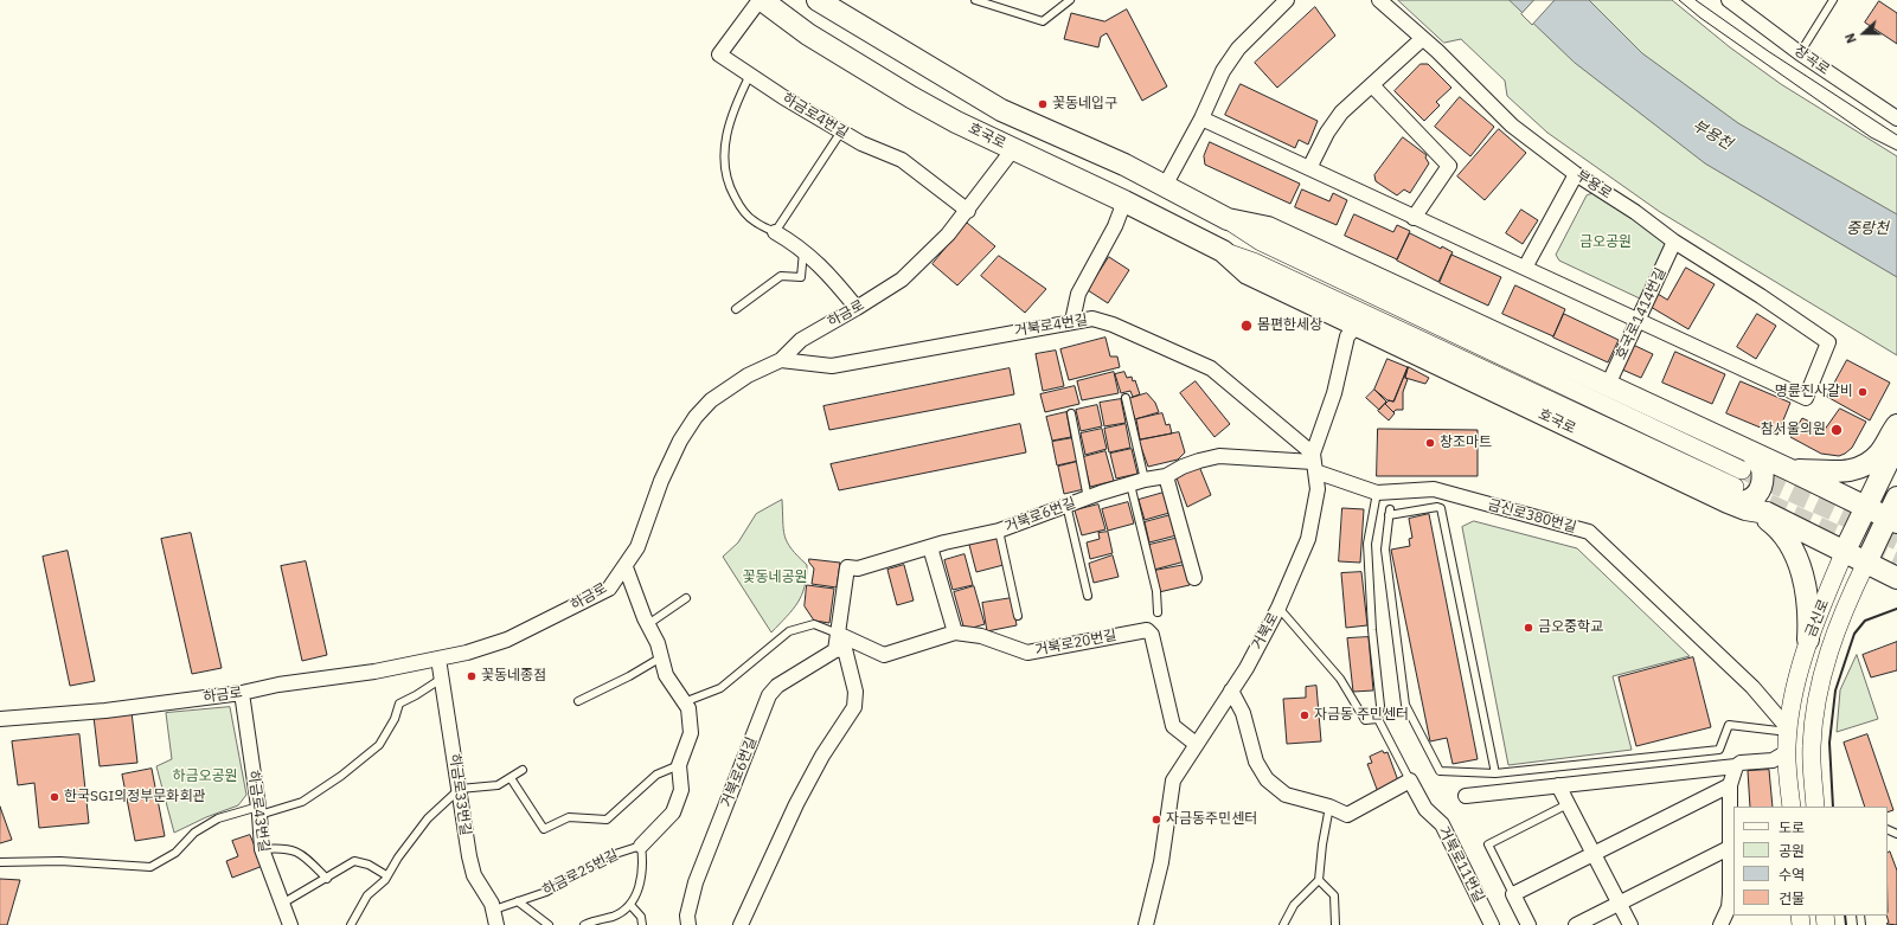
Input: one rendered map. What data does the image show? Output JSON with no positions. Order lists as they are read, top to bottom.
{
  "streets": {
    "main road": ["호국로", "금신로"],
    "street": [
      "장곡로",
      "하금로4번길",
      "부용로",
      "하금로",
      "호국로1414번길",
      "거북로4번길",
      "거북로6번길",
      "금신로380번길",
      "거북로",
      "거북로20번길",
      "하금로33번길",
      "하금로43번길",
      "거북로11번길",
      "하금로25번길"
    ]
  },
  "crossings": [
    ["하금로4번길", "호국로"],
    ["하금로4번길", "하금로"],
    ["호국로", "하금로"],
    ["호국로", "금신로"],
    ["호국로", "거북로"],
    ["부용로", "호국로1414번길"],
    ["하금로", "거북로4번길"],
    ["하금로", "하금로33번길"],
    ["하금로", "하금로43번길"],
    ["하금로", "하금로25번길"],
    ["거북로4번길", "거북로6번길"],
    ["거북로4번길", "금신로380번길"],
    ["거북로4번길", "거북로"],
    ["거북로6번길", "금신로380번길"],
    ["거북로6번길", "거북로"],
    ["거북로6번길", "거북로20번길"],
    ["금신로380번길", "금신로"],
    ["금신로380번길", "거북로"],
    ["거북로", "거북로20번길"],
    ["거북로20번길", "하금로25번길"],
    ["하금로33번길", "하금로25번길"]
  ],
  "water": ["부용천", "중랑천"],
  "parks": ["금오공원", "꽃동네공원", "하금오공원"],
  "places": [
    "꽃동네입구",
    "몸편한세상",
    "명륜진사갈비",
    "참서울의원",
    "창조마트",
    "금오중학교",
    "꽃동네종점",
    "자금동 주민센터",
    "한국SGI의정부문화회관",
    "자금동주민센터"
  ],
  "legend": [
    "도로",
    "공원",
    "수역",
    "건물"
  ],
  "north": "left"
}
